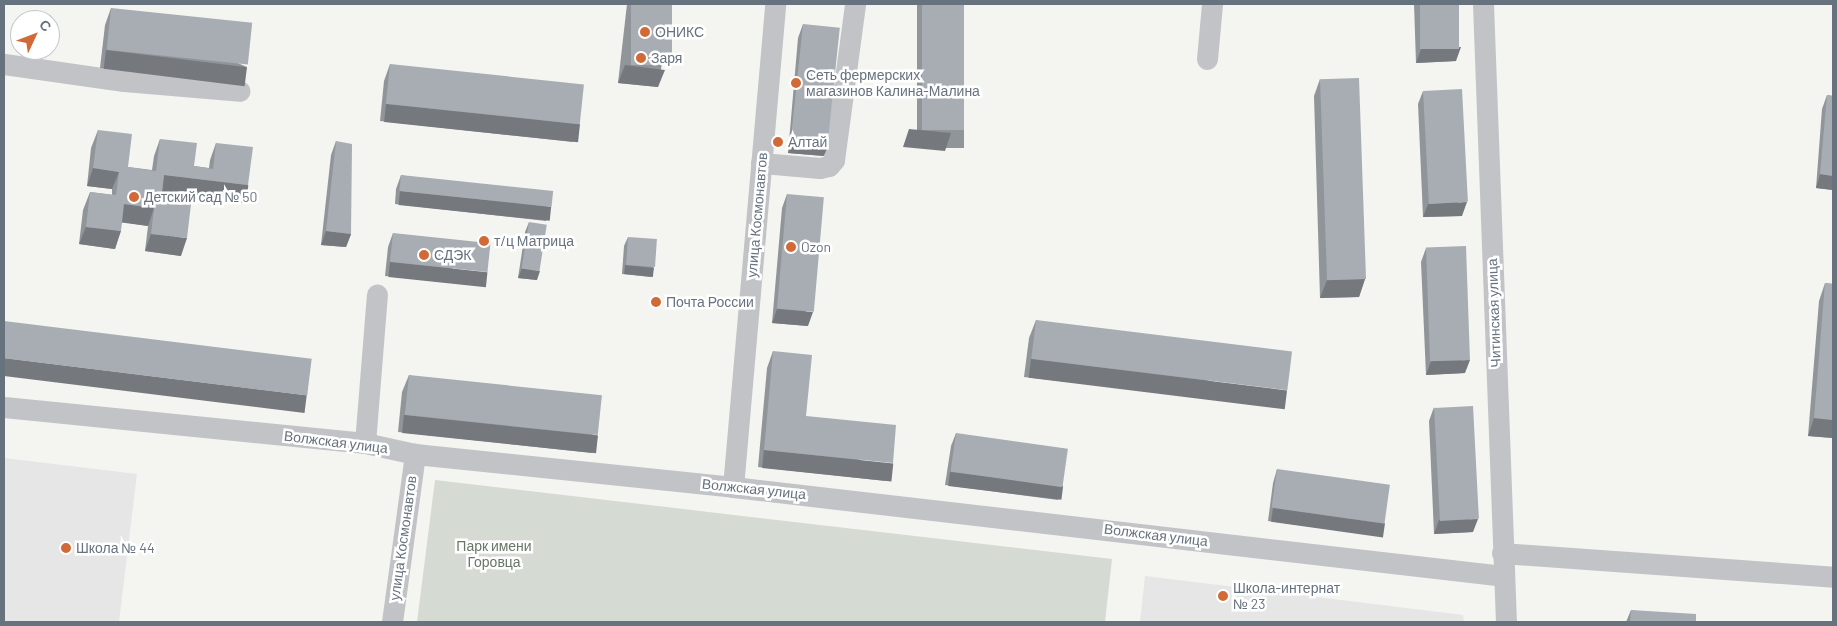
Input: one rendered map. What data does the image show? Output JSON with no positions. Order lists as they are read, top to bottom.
{
  "streets": {
    "street": ["улица Космонавтов", "Читинская улица", "Волжская улица"]
  },
  "crossings": [
    ["улица Космонавтов", "Волжская улица"],
    ["Читинская улица", "Волжская улица"]
  ],
  "parks": ["Парк имени Горовца"],
  "places": [
    "ОНИКС",
    "Заря",
    "Сеть фермерских магазинов Калина-Малина",
    "Алтай",
    "Детский сад № 50",
    "т/ц Матрица",
    "Ozon",
    "СДЭК",
    "Почта России",
    "Школа № 44",
    "Школа-интернат № 23"
  ],
  "north": "top right"
}
